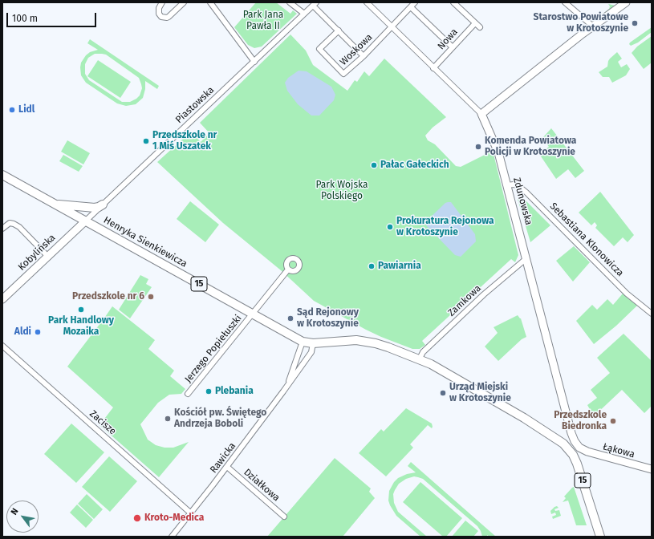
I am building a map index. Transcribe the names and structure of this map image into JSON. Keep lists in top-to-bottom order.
{
  "streets": {
    "main road": ["Henryka Sienkiewicza", "15"],
    "street": [
      "Nowa",
      "Woskowa",
      "Piastowska",
      "Zdunowska",
      "Sebastiana Klonowicza",
      "Kobylińska",
      "Zamkowa",
      "Jerzego Popiełuszki",
      "Zacisze",
      "Łąkowa",
      "Rawicka",
      "Działkowa"
    ]
  },
  "crossings": [
    ["Nowa", "Zdunowska"],
    ["Woskowa", "Zdunowska"],
    ["Piastowska", "Henryka Sienkiewicza"],
    ["Piastowska", "Kobylińska"],
    ["Zdunowska", "Sebastiana Klonowicza"],
    ["Zdunowska", "Zamkowa"],
    ["Zdunowska", "Łąkowa"],
    ["Henryka Sienkiewicza", "Kobylińska"],
    ["Henryka Sienkiewicza", "15"],
    ["Henryka Sienkiewicza", "Jerzego Popiełuszki"],
    ["Henryka Sienkiewicza", "Rawicka"],
    ["15", "Zamkowa"],
    ["15", "Rawicka"],
    ["Zacisze", "Rawicka"],
    ["Rawicka", "Działkowa"]
  ],
  "parks": ["Park Jana Pawła II", "Park Wojska Polskiego"],
  "places": [
    "Starostwo Powiatowe w Krotoszynie",
    "Lidl",
    "Przedszkole nr 1 Miś Uszatek",
    "Komenda Powiatowa Policji w Krotoszynie",
    "Pałac Gałeckich",
    "Prokuratura Rejonowa w Krotoszynie",
    "Pawiarnia",
    "Przedszkole nr 6",
    "Park Handlowy Mozaika",
    "Sąd Rejonowy w Krotoszynie",
    "Aldi",
    "Plebania",
    "Urząd Miejski w Krotoszynie",
    "Kościół pw. Świętego Andrzeja Boboli",
    "Przedszkole Biedronka",
    "Kroto-Medica"
  ],
  "scale_bar": "100 m",
  "north": "top left"
}
